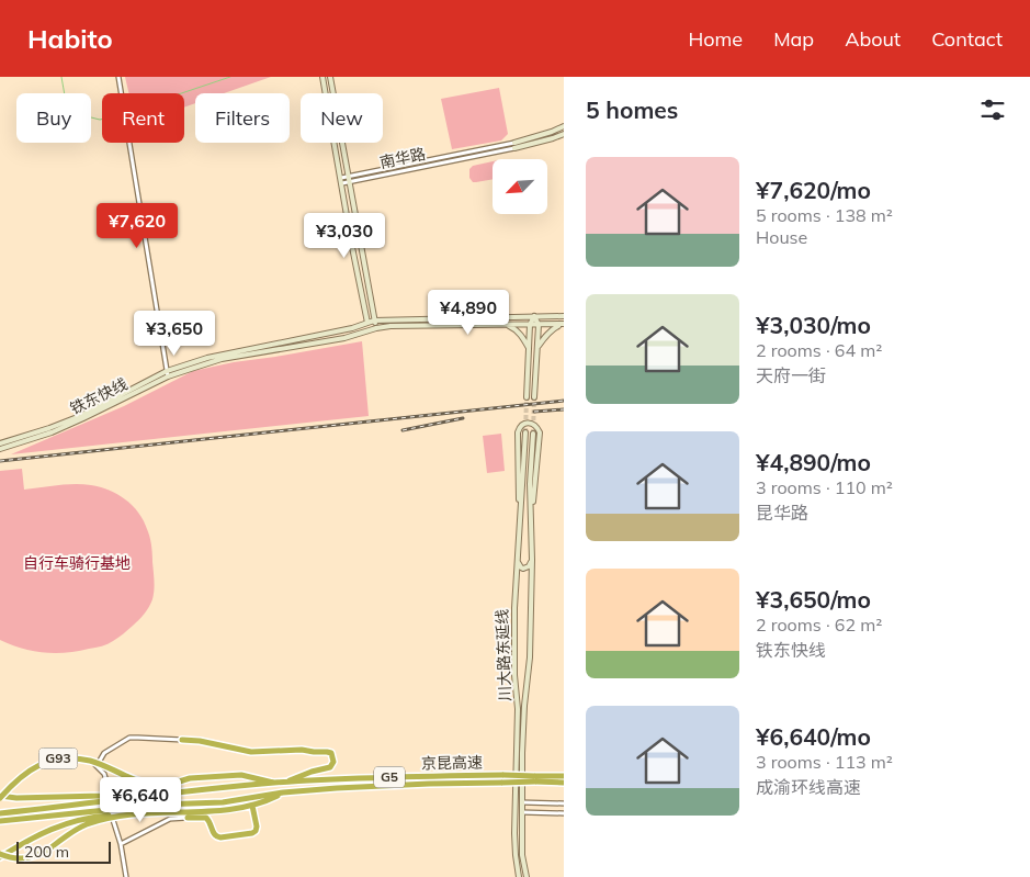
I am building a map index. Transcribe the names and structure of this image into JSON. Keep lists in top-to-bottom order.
{
  "streets": {
    "highway": ["G93", "京昆高速", "G5"],
    "main road": ["南华路", "铁东快线", "川大路东延线"]
  },
  "crossings": [
    ["G93", "G5"],
    ["京昆高速", "G5"]
  ],
  "parks": ["自行车骑行基地"],
  "scale_bar": "200 m",
  "north": "bottom left",
  "page": {
    "header": "Habito",
    "nav": [
      "Home",
      "Map",
      "About",
      "Contact"
    ],
    "heading": "5 homes",
    "chip": [
      "Buy",
      "Rent",
      "Filters",
      "New"
    ],
    "list": [
      {
        "name": "¥7,620/mo",
        "note": "5 rooms · 138 m² · House"
      },
      {
        "name": "¥3,030/mo",
        "note": "2 rooms · 64 m² · 天府一街"
      },
      {
        "name": "¥4,890/mo",
        "note": "3 rooms · 110 m² · 昆华路"
      },
      {
        "name": "¥3,650/mo",
        "note": "2 rooms · 62 m² · 铁东快线"
      },
      {
        "name": "¥6,640/mo",
        "note": "3 rooms · 113 m² · 成渝环线高速"
      }
    ],
    "price": [
      "¥7,620",
      "¥3,030",
      "¥4,890",
      "¥3,650",
      "¥6,640"
    ],
    "scale": "200 m"
  }
}
